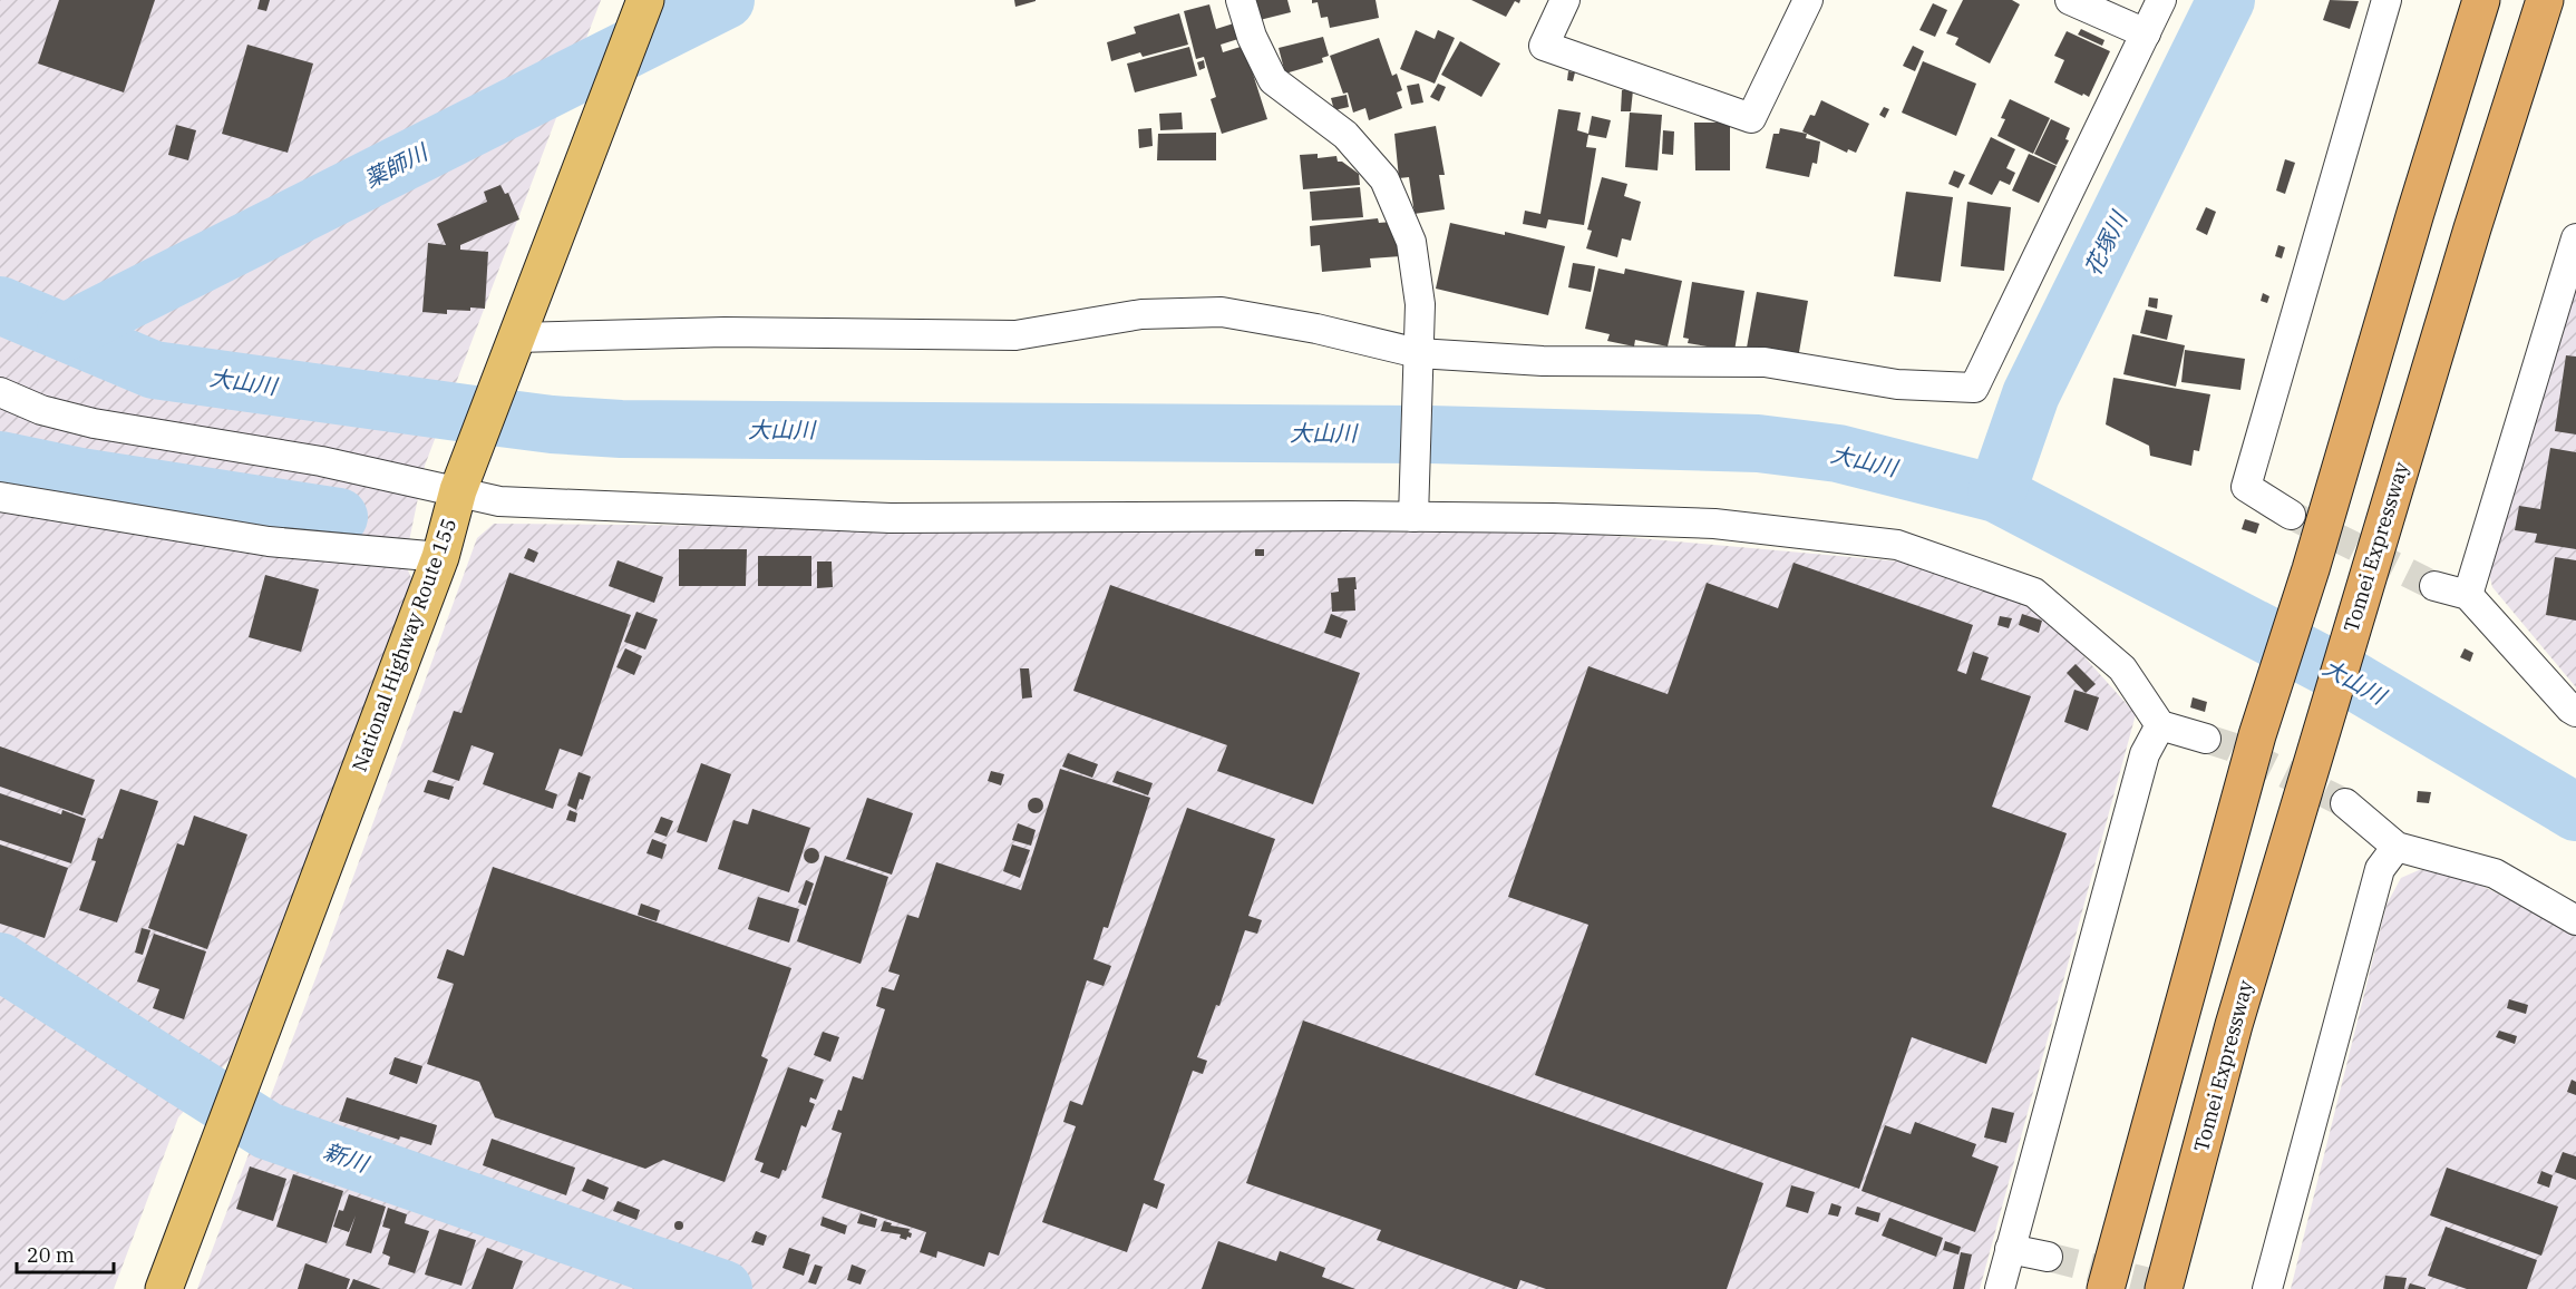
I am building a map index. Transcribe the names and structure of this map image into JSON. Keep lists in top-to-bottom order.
{
  "streets": {
    "highway": ["Tomei Expressway", "National Highway Route 155"]
  },
  "water": [
    "薬師川",
    "花塚川",
    "大山川",
    "新川"
  ],
  "scale_bar": "20 m"
}
